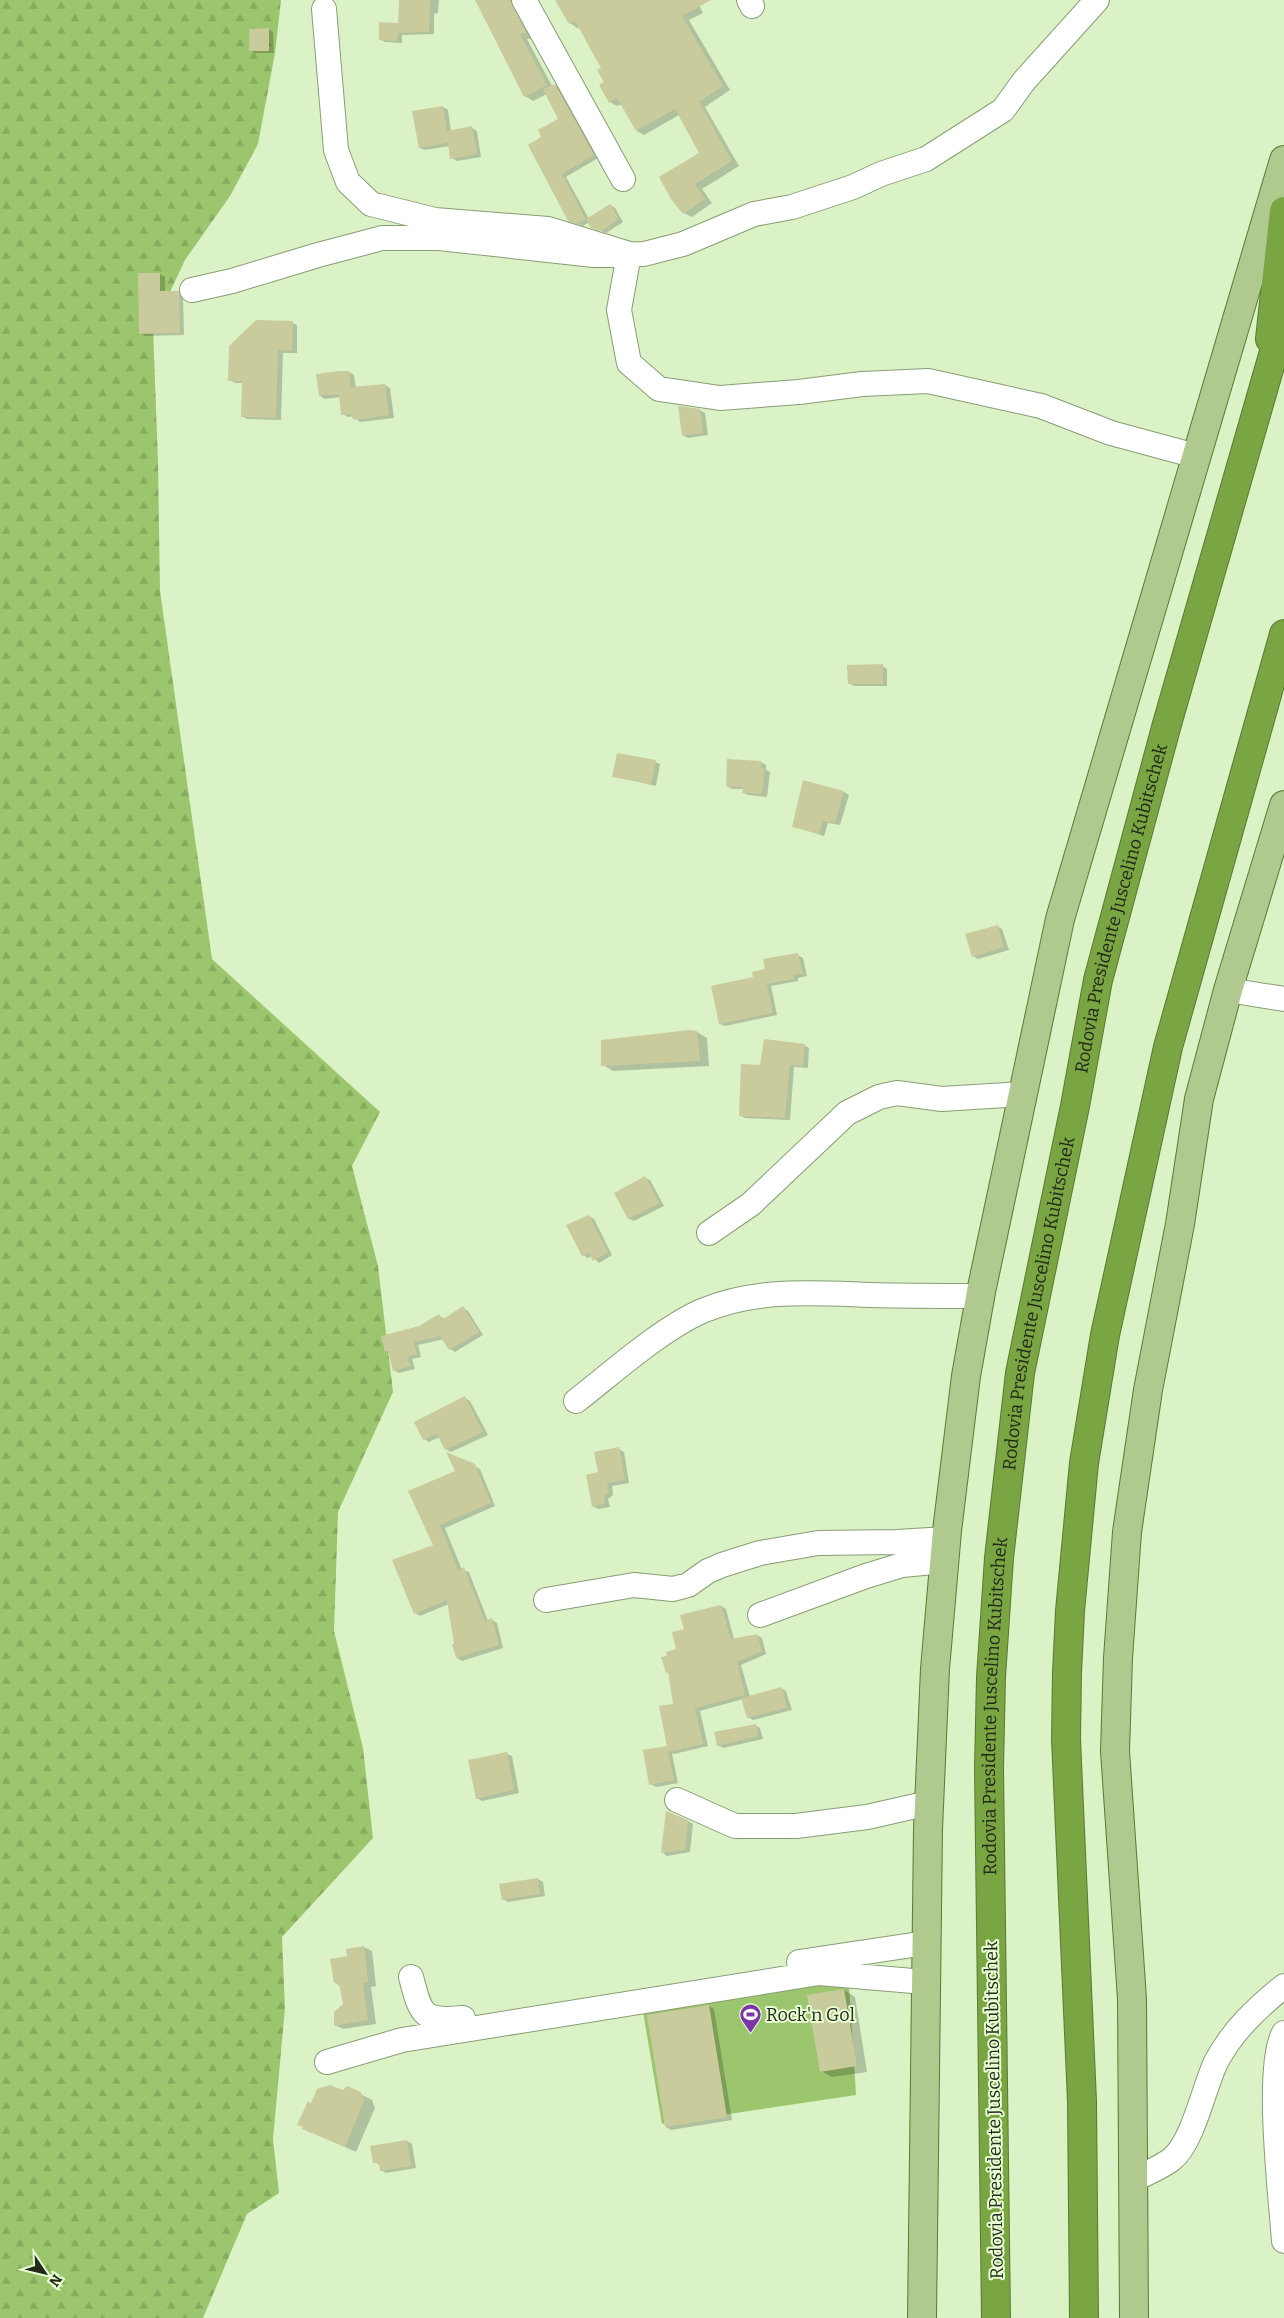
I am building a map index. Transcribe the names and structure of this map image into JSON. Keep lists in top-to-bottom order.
{
  "streets": {
    "highway": ["Rodovia Presidente Juscelino Kubitschek"]
  },
  "places": {
    "sports": ["Rock'n Gol"]
  },
  "north": "bottom right"
}
